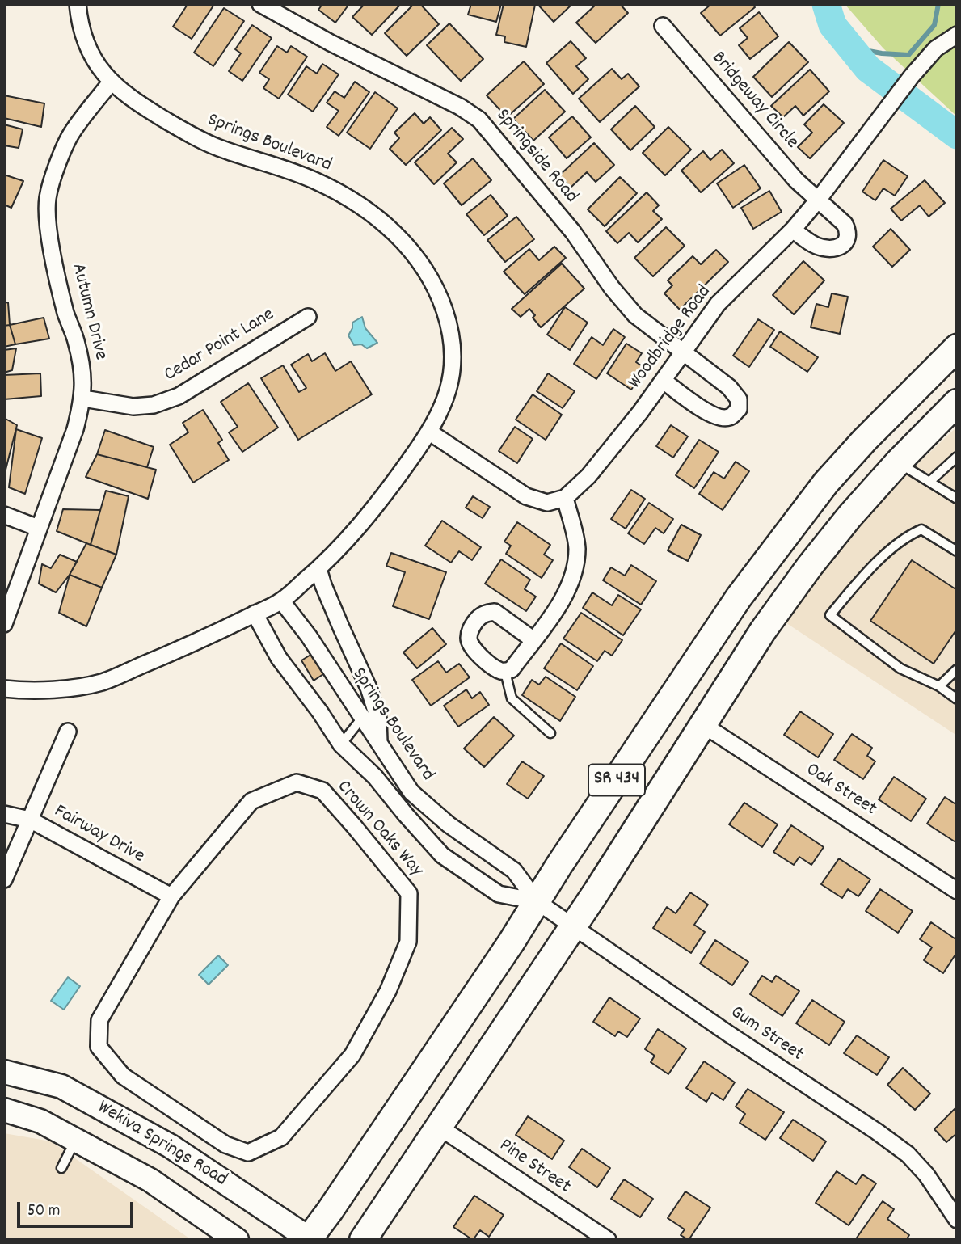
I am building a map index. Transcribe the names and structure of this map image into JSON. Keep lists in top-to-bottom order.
{
  "streets": {
    "main road": ["SR 434", "Wekiva Springs Road"],
    "street": [
      "Bridgeway Circle",
      "Springs Boulevard",
      "Springside Road",
      "Autumn Drive",
      "Woodbridge Road",
      "Cedar Point Lane",
      "Oak Street",
      "Crown Oaks Way",
      "Fairway Drive",
      "Gum Street",
      "Pine Street"
    ]
  },
  "crossings": [
    ["Bridgeway Circle", "Woodbridge Road"],
    ["Springs Boulevard", "Autumn Drive"],
    ["Springs Boulevard", "SR 434"],
    ["Springs Boulevard", "Gum Street"],
    ["Springside Road", "Woodbridge Road"],
    ["Autumn Drive", "Cedar Point Lane"],
    ["SR 434", "Oak Street"],
    ["SR 434", "Gum Street"],
    ["SR 434", "Wekiva Springs Road"],
    ["SR 434", "Pine Street"],
    ["Crown Oaks Way", "Fairway Drive"]
  ],
  "scale_bar": "50 m"
}
